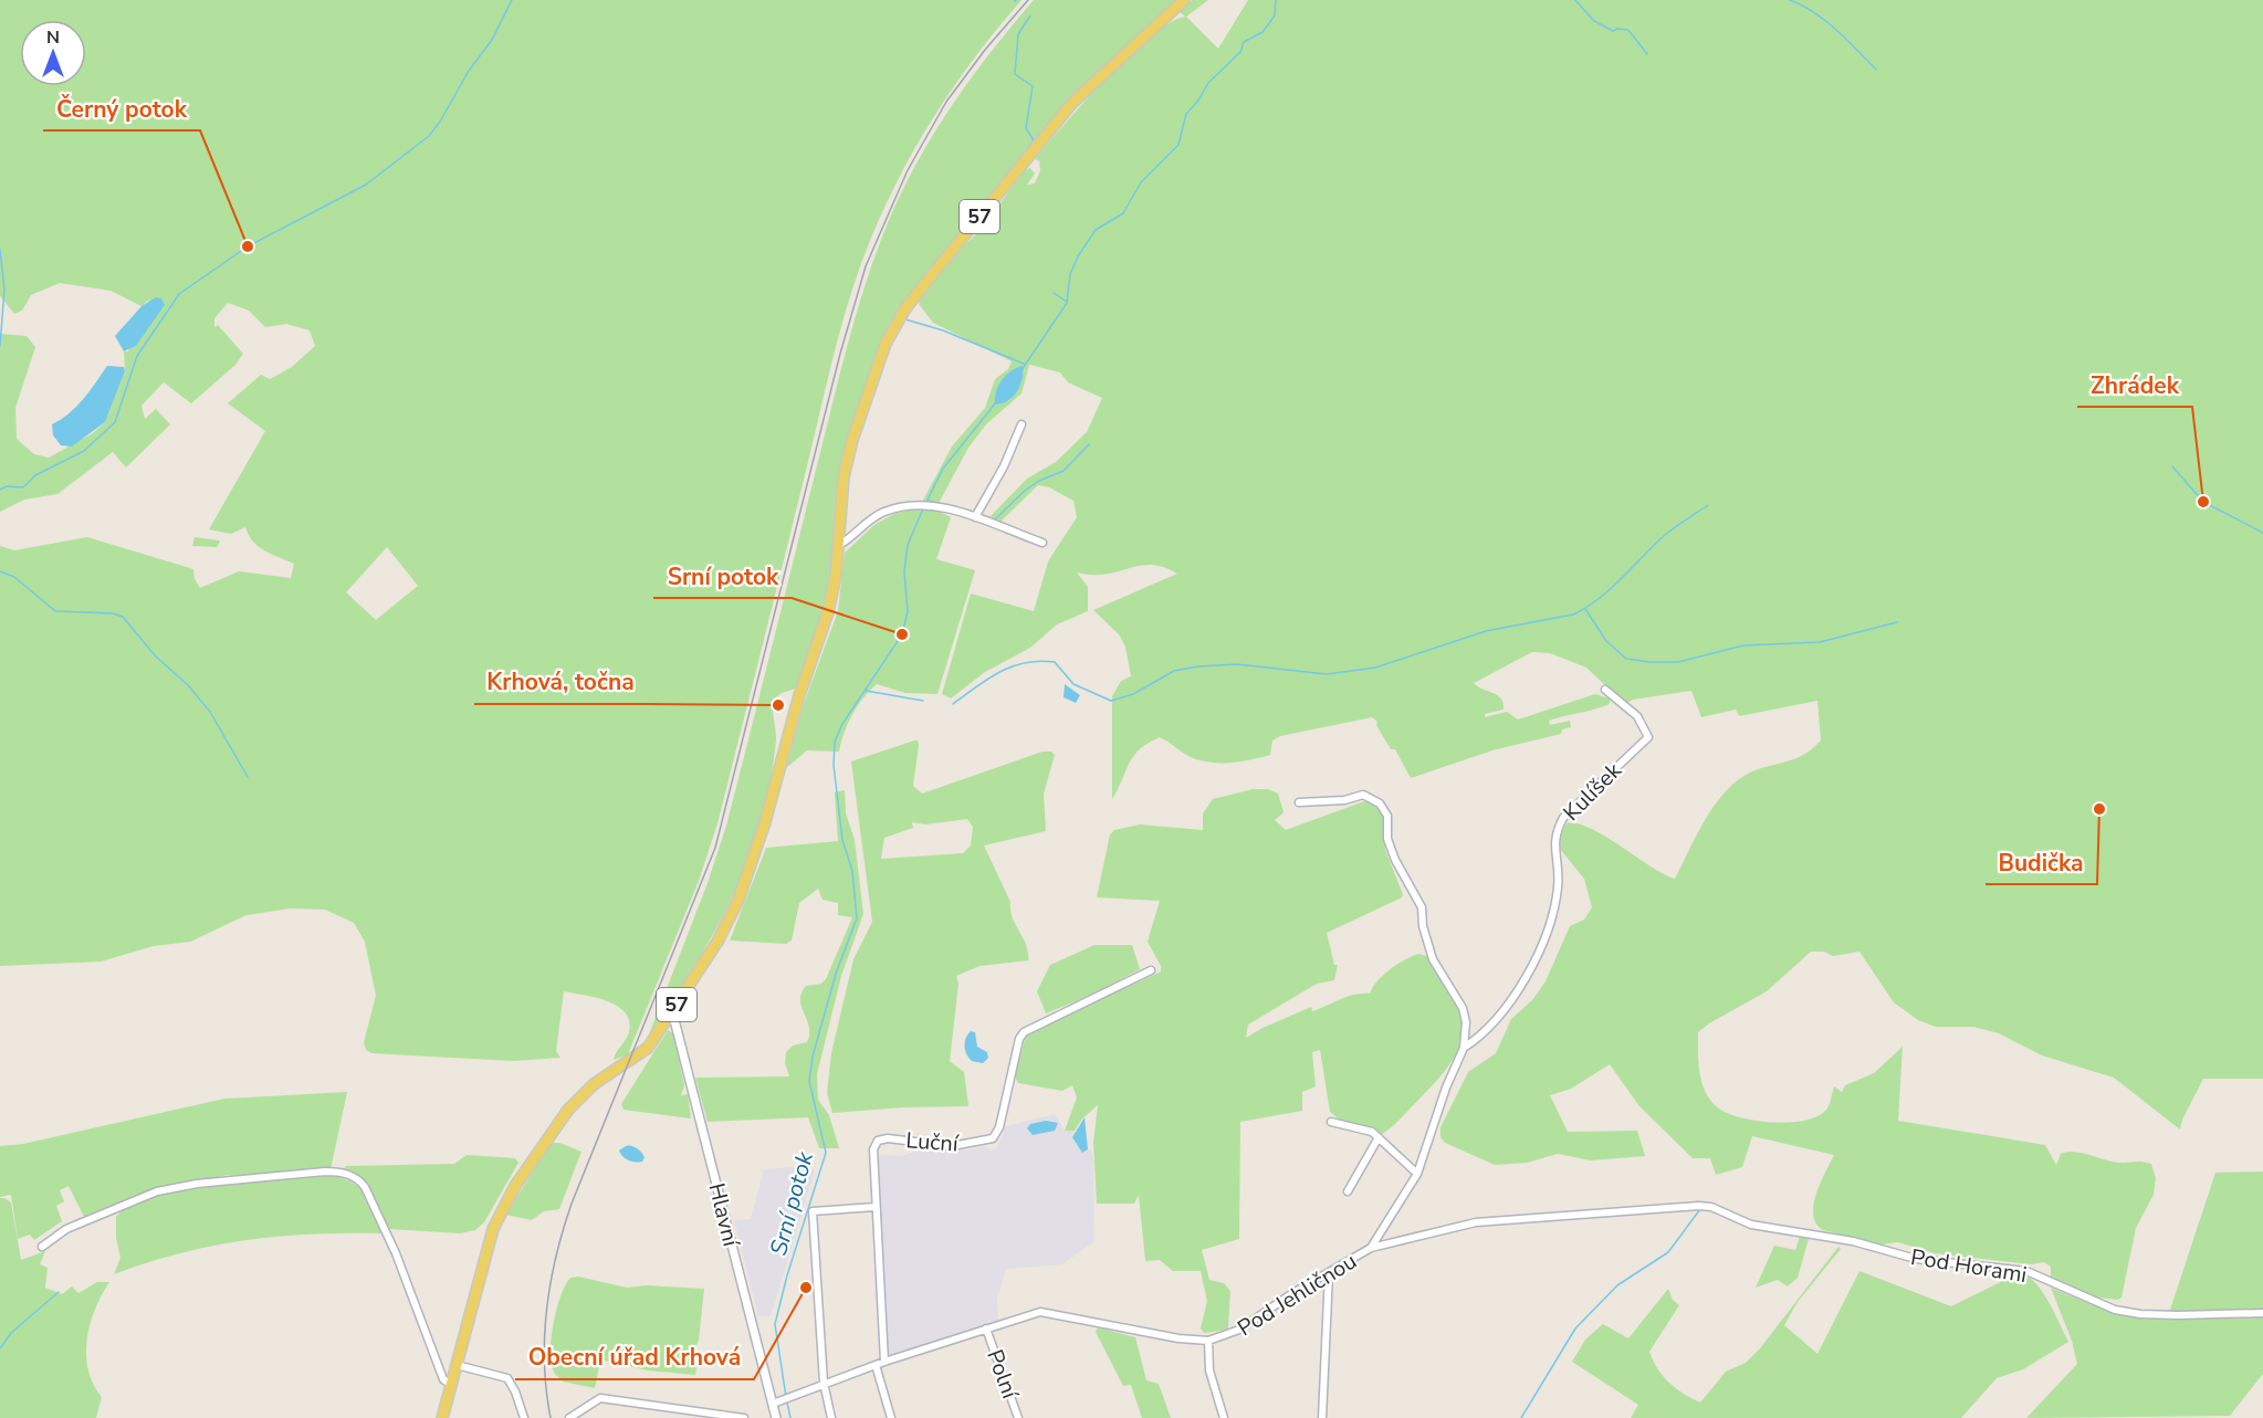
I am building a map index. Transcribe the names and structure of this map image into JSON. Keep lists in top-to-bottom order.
{
  "streets": {
    "main road": ["57"],
    "street": [
      "Kulíšek",
      "Luční",
      "Hlavní",
      "Pod Horami",
      "Pod Jehličnou",
      "Polní"
    ]
  },
  "crossings": [
    ["57", "Hlavní"],
    ["Kulíšek", "Pod Jehličnou"],
    ["Luční", "Pod Jehličnou"],
    ["Hlavní", "Pod Jehličnou"],
    ["Pod Horami", "Pod Jehličnou"],
    ["Pod Jehličnou", "Polní"]
  ],
  "water": ["Srní potok"],
  "places": [
    "Černý potok",
    "Zhrádek",
    "Srní potok",
    "Krhová, točna",
    "Budička",
    "Obecní úřad Krhová"
  ],
  "north": "top"
}
